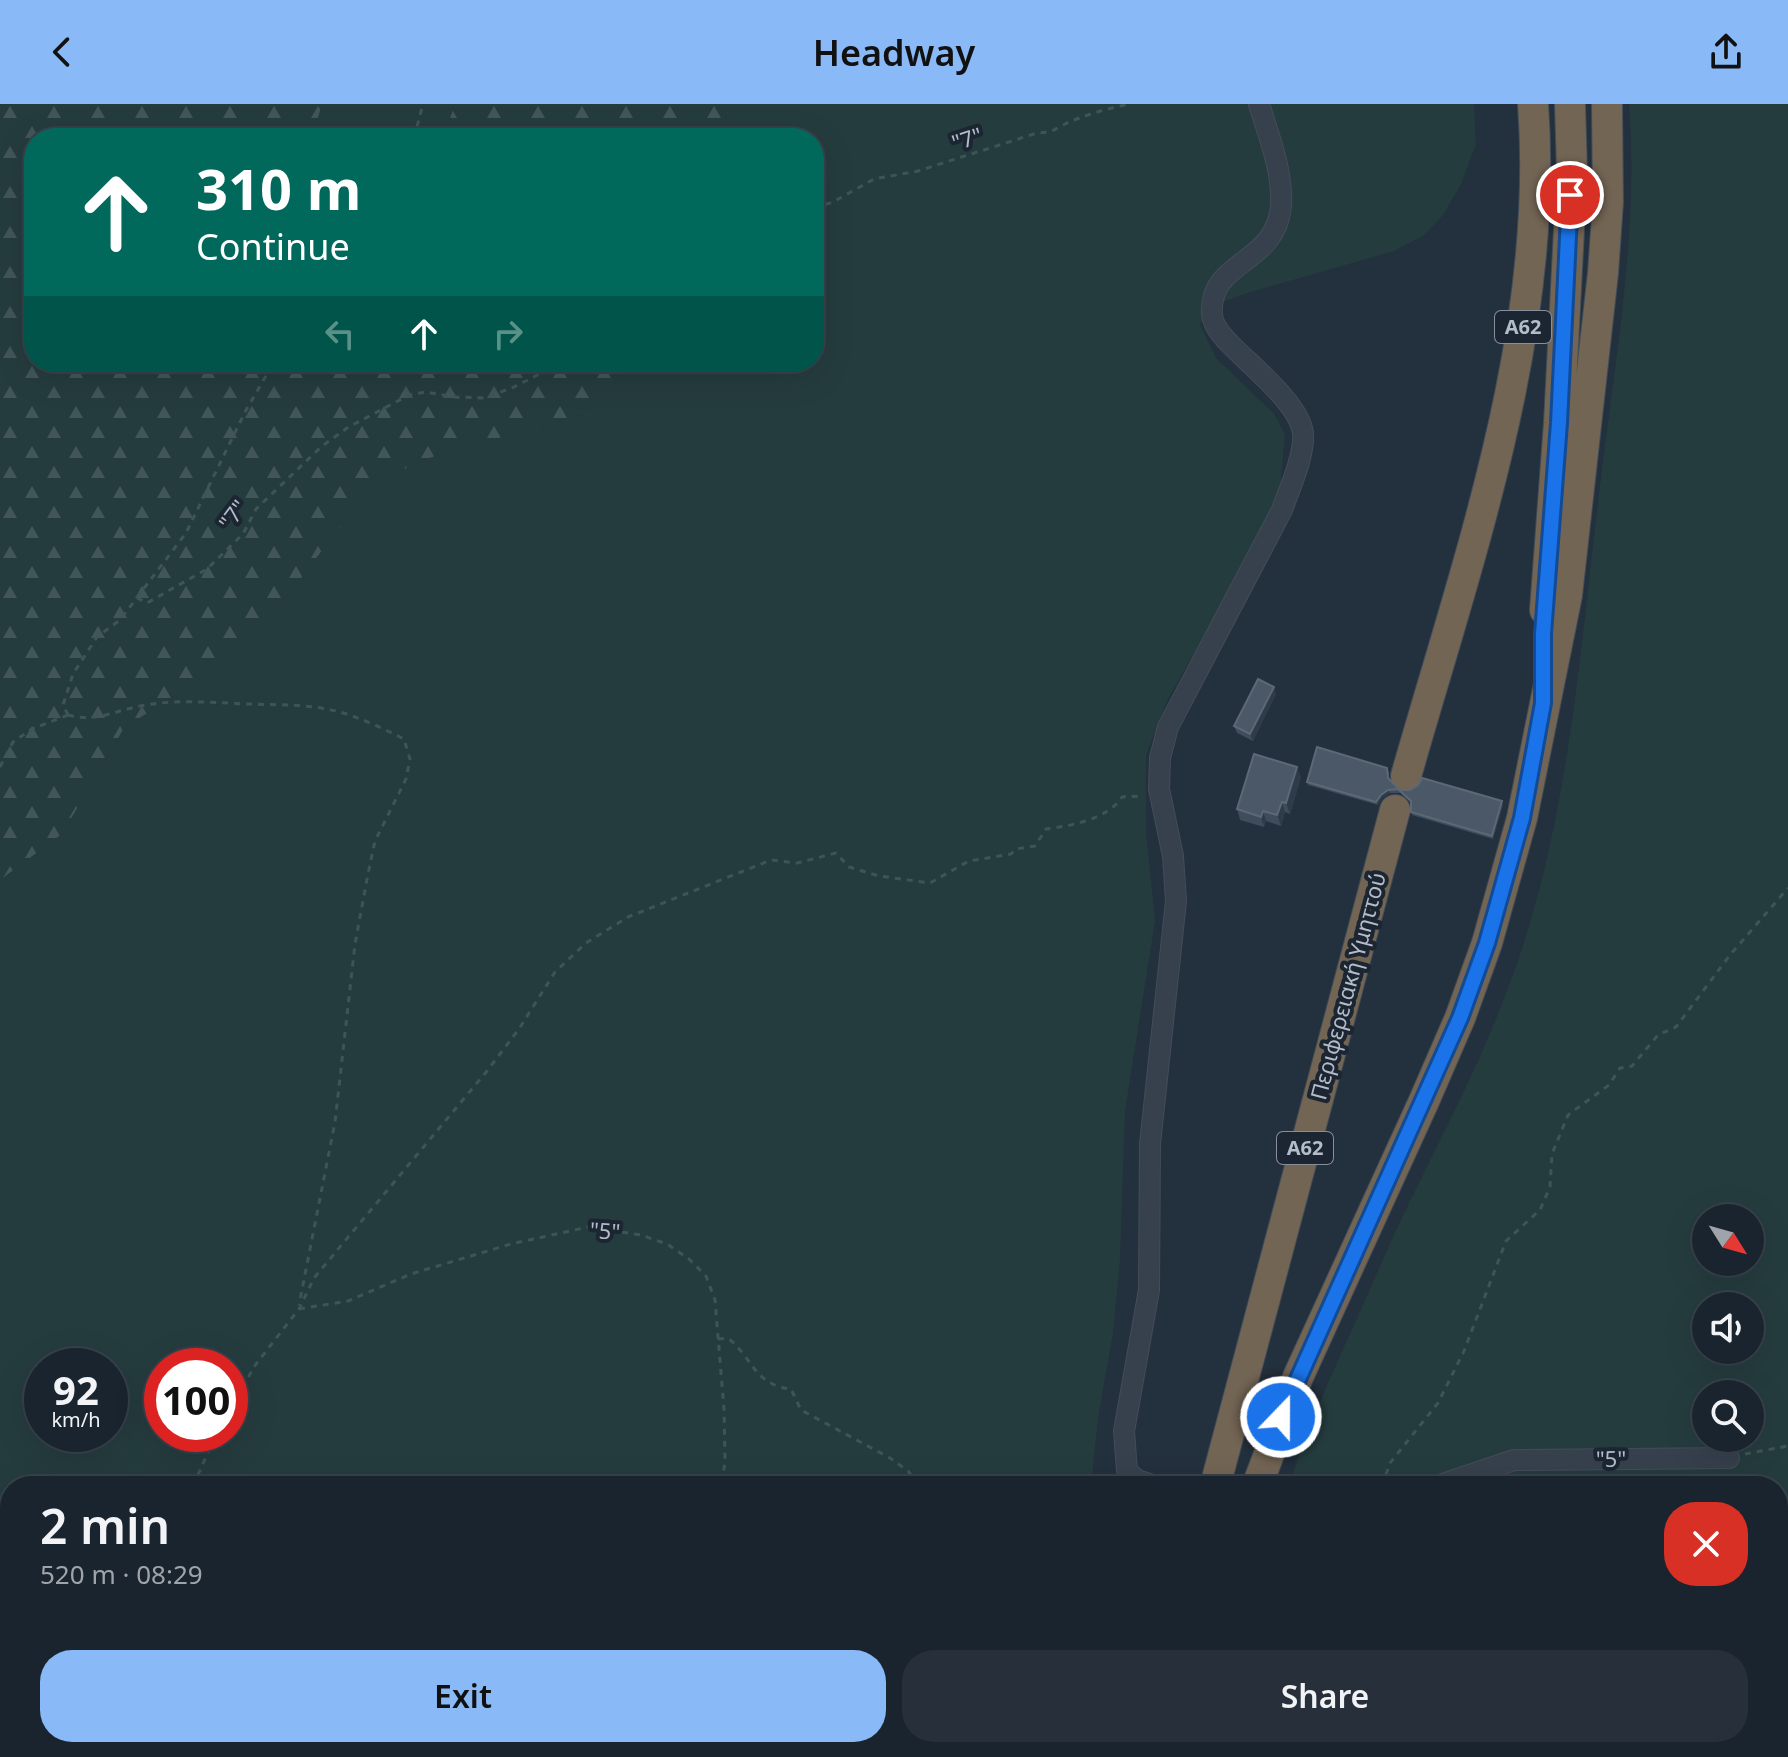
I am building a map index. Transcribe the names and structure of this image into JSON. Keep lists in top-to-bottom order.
{
  "streets": {
    "highway": ["Α62", "Περιφερειακή Υμηττού"],
    "street": ["\"5\""],
    "path": ["\"7\""]
  },
  "north": "bottom right",
  "page": {
    "header": "Headway",
    "turn": ["310 m", "Continue"],
    "speed": "92 km/h",
    "limit": "100",
    "heading": ["2 min", "520 m · 08:29"],
    "buttons": ["Exit", "Share"]
  }
}
